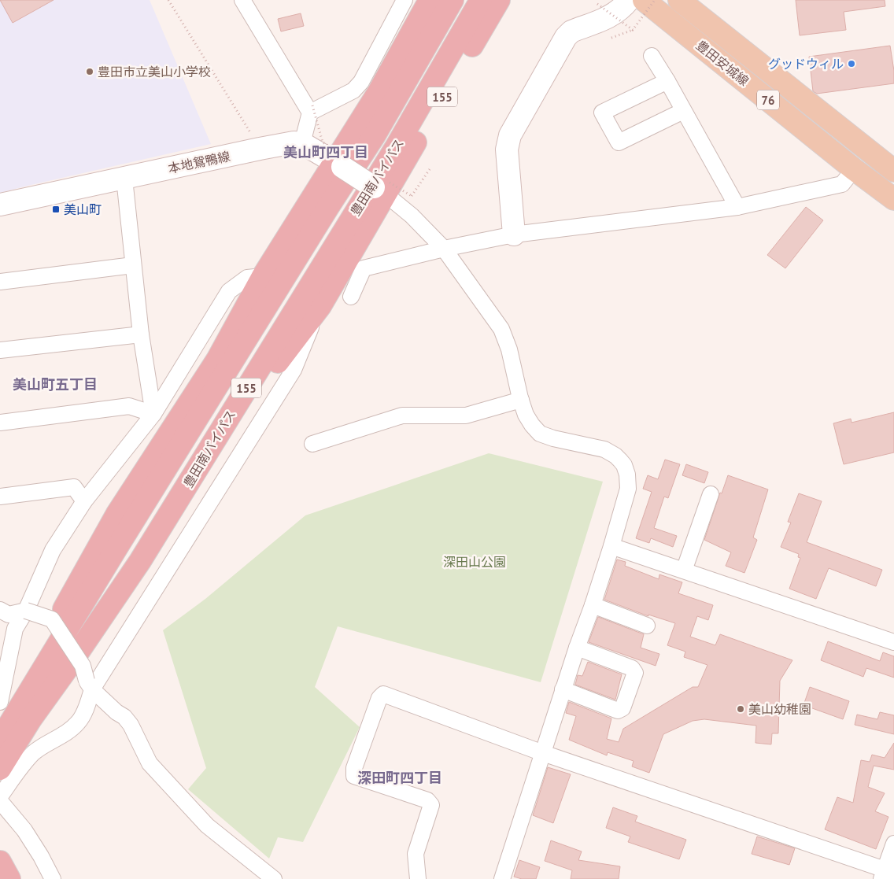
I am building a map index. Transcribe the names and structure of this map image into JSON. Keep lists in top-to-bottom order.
{
  "streets": {
    "highway": ["155", "豊田南バイパス"],
    "main road": ["豊田安城線", "76", "本地鴛鴨線"]
  },
  "crossings": [
    ["155", "豊田南バイパス"]
  ],
  "districts": ["美山町四丁目", "美山町五丁目", "深田町四丁目"],
  "parks": ["深田山公園"],
  "places": {
    "other": ["グッドウィル", "豊田市立美山小学校", "美山幼稚園"],
    "transit": ["美山町"]
  }
}
